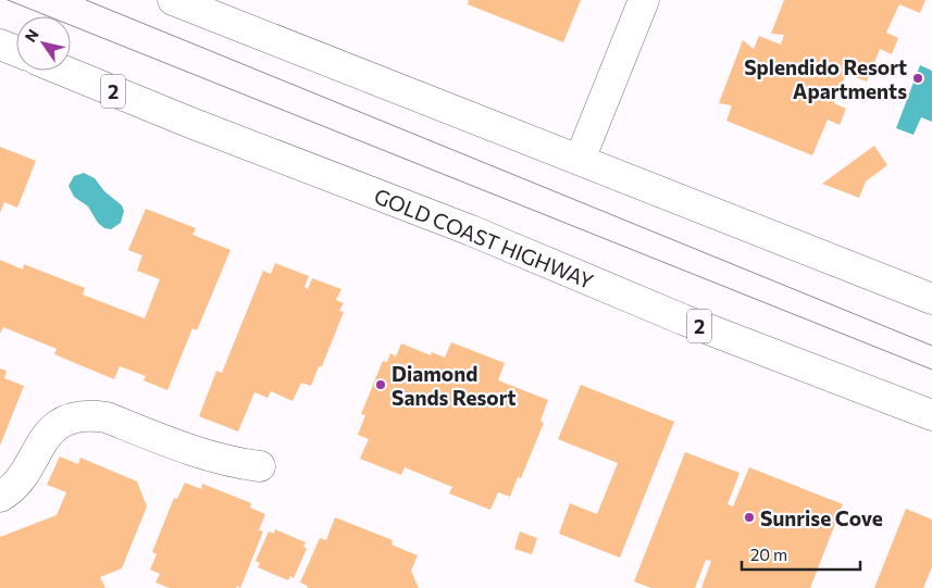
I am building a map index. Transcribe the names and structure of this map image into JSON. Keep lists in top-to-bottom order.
{
  "streets": {
    "main road": ["2", "GOLD COAST HIGHWAY"]
  },
  "places": ["Splendido Resort Apartments", "Diamond Sands Resort", "Sunrise Cove"],
  "scale_bar": "20 m",
  "north": "top left"
}
